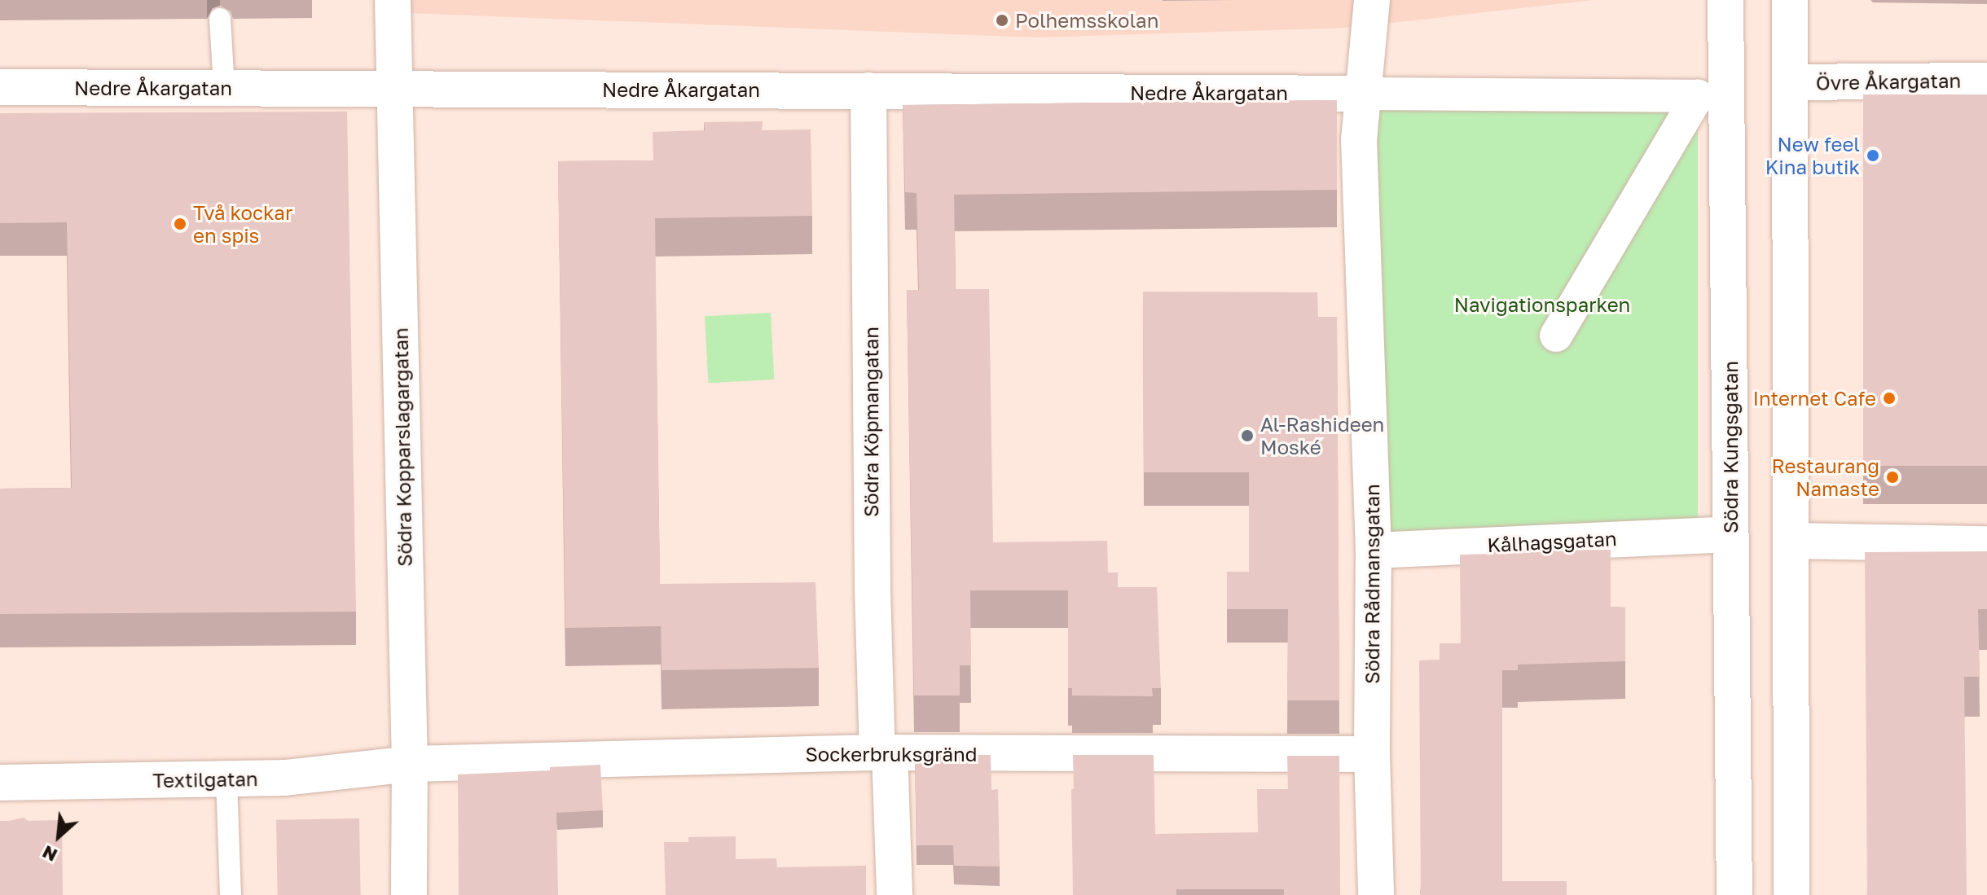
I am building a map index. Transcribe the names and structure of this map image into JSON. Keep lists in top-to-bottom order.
{
  "streets": {
    "street": [
      "Övre Åkargatan",
      "Nedre Åkargatan",
      "Södra Köpmangatan",
      "Södra Kopparslagargatan",
      "Södra Kungsgatan",
      "Kålhagsgatan",
      "Södra Rådmansgatan",
      "Sockerbruksgränd",
      "Textilgatan"
    ]
  },
  "crossings": [
    ["Nedre Åkargatan", "Södra Köpmangatan"],
    ["Nedre Åkargatan", "Södra Kopparslagargatan"],
    ["Nedre Åkargatan", "Södra Rådmansgatan"],
    ["Södra Köpmangatan", "Sockerbruksgränd"],
    ["Södra Kopparslagargatan", "Sockerbruksgränd"],
    ["Södra Kopparslagargatan", "Textilgatan"],
    ["Södra Kungsgatan", "Kålhagsgatan"],
    ["Kålhagsgatan", "Södra Rådmansgatan"],
    ["Södra Rådmansgatan", "Sockerbruksgränd"],
    ["Sockerbruksgränd", "Textilgatan"]
  ],
  "parks": ["Navigationsparken"],
  "places": [
    "Polhemsskolan",
    "New feel Kina butik",
    "Två kockar en spis",
    "Internet Cafe",
    "Al-Rashideen Moské",
    "Restaurang Namaste"
  ],
  "north": "bottom left"
}
